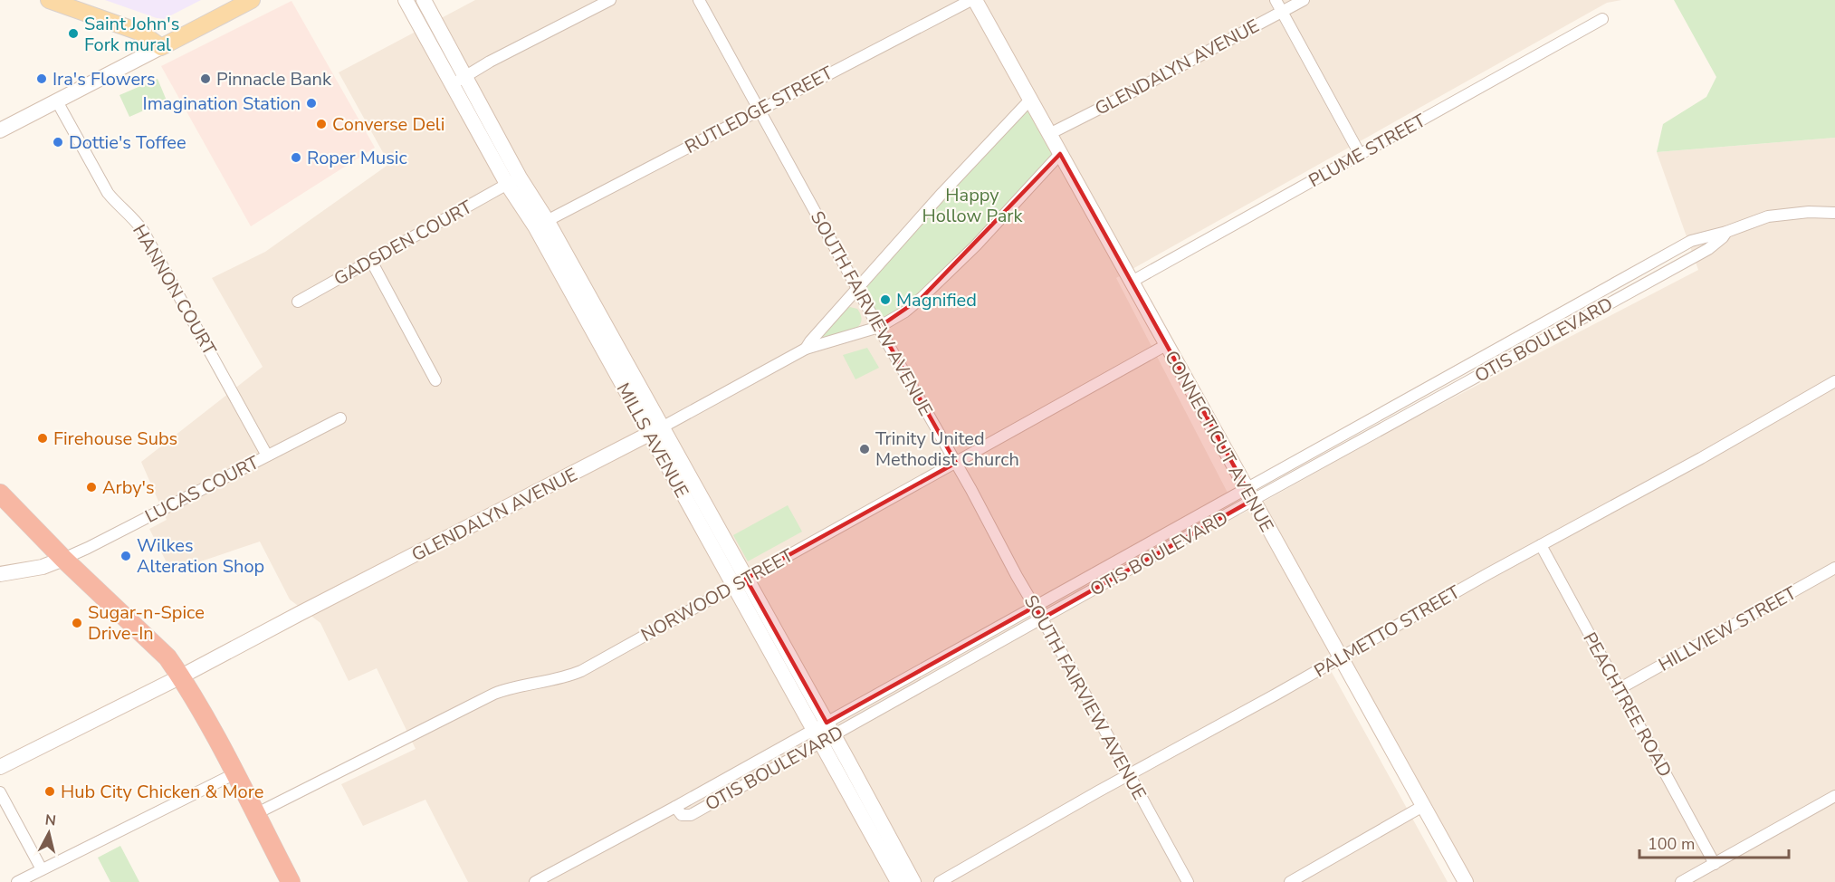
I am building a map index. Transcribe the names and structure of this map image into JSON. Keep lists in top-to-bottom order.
{
  "streets": {
    "street": [
      "GLENDALYN AVENUE",
      "RUTLEDGE STREET",
      "PLUME STREET",
      "GADSDEN COURT",
      "HANNON COURT",
      "SOUTH FAIRVIEW AVENUE",
      "OTIS BOULEVARD",
      "MILLS AVENUE",
      "CONNECTICUT AVENUE",
      "LUCAS COURT",
      "NORWOOD STREET",
      "HILLVIEW STREET",
      "PALMETTO STREET",
      "PEACHTREE ROAD"
    ]
  },
  "crossings": [
    ["GLENDALYN AVENUE", "SOUTH FAIRVIEW AVENUE"],
    ["GLENDALYN AVENUE", "MILLS AVENUE"],
    ["GLENDALYN AVENUE", "CONNECTICUT AVENUE"],
    ["RUTLEDGE STREET", "SOUTH FAIRVIEW AVENUE"],
    ["RUTLEDGE STREET", "MILLS AVENUE"],
    ["RUTLEDGE STREET", "CONNECTICUT AVENUE"],
    ["PLUME STREET", "CONNECTICUT AVENUE"],
    ["GADSDEN COURT", "MILLS AVENUE"],
    ["HANNON COURT", "LUCAS COURT"],
    ["SOUTH FAIRVIEW AVENUE", "OTIS BOULEVARD"],
    ["SOUTH FAIRVIEW AVENUE", "NORWOOD STREET"],
    ["SOUTH FAIRVIEW AVENUE", "PALMETTO STREET"],
    ["OTIS BOULEVARD", "MILLS AVENUE"],
    ["OTIS BOULEVARD", "CONNECTICUT AVENUE"],
    ["MILLS AVENUE", "NORWOOD STREET"],
    ["CONNECTICUT AVENUE", "NORWOOD STREET"],
    ["CONNECTICUT AVENUE", "PALMETTO STREET"],
    ["HILLVIEW STREET", "PEACHTREE ROAD"],
    ["PALMETTO STREET", "PEACHTREE ROAD"]
  ],
  "parks": ["Happy Hollow Park"],
  "places": [
    "Saint John's Fork mural",
    "Ira's Flowers",
    "Pinnacle Bank",
    "Imagination Station",
    "Converse Deli",
    "Dottie's Toffee",
    "Roper Music",
    "Magnified",
    "Firehouse Subs",
    "Trinity United Methodist Church",
    "Arby's",
    "Wilkes Alteration Shop",
    "Sugar-n-Spice Drive-In",
    "Hub City Chicken & More"
  ],
  "scale_bar": "100 m",
  "north": "top"
}
